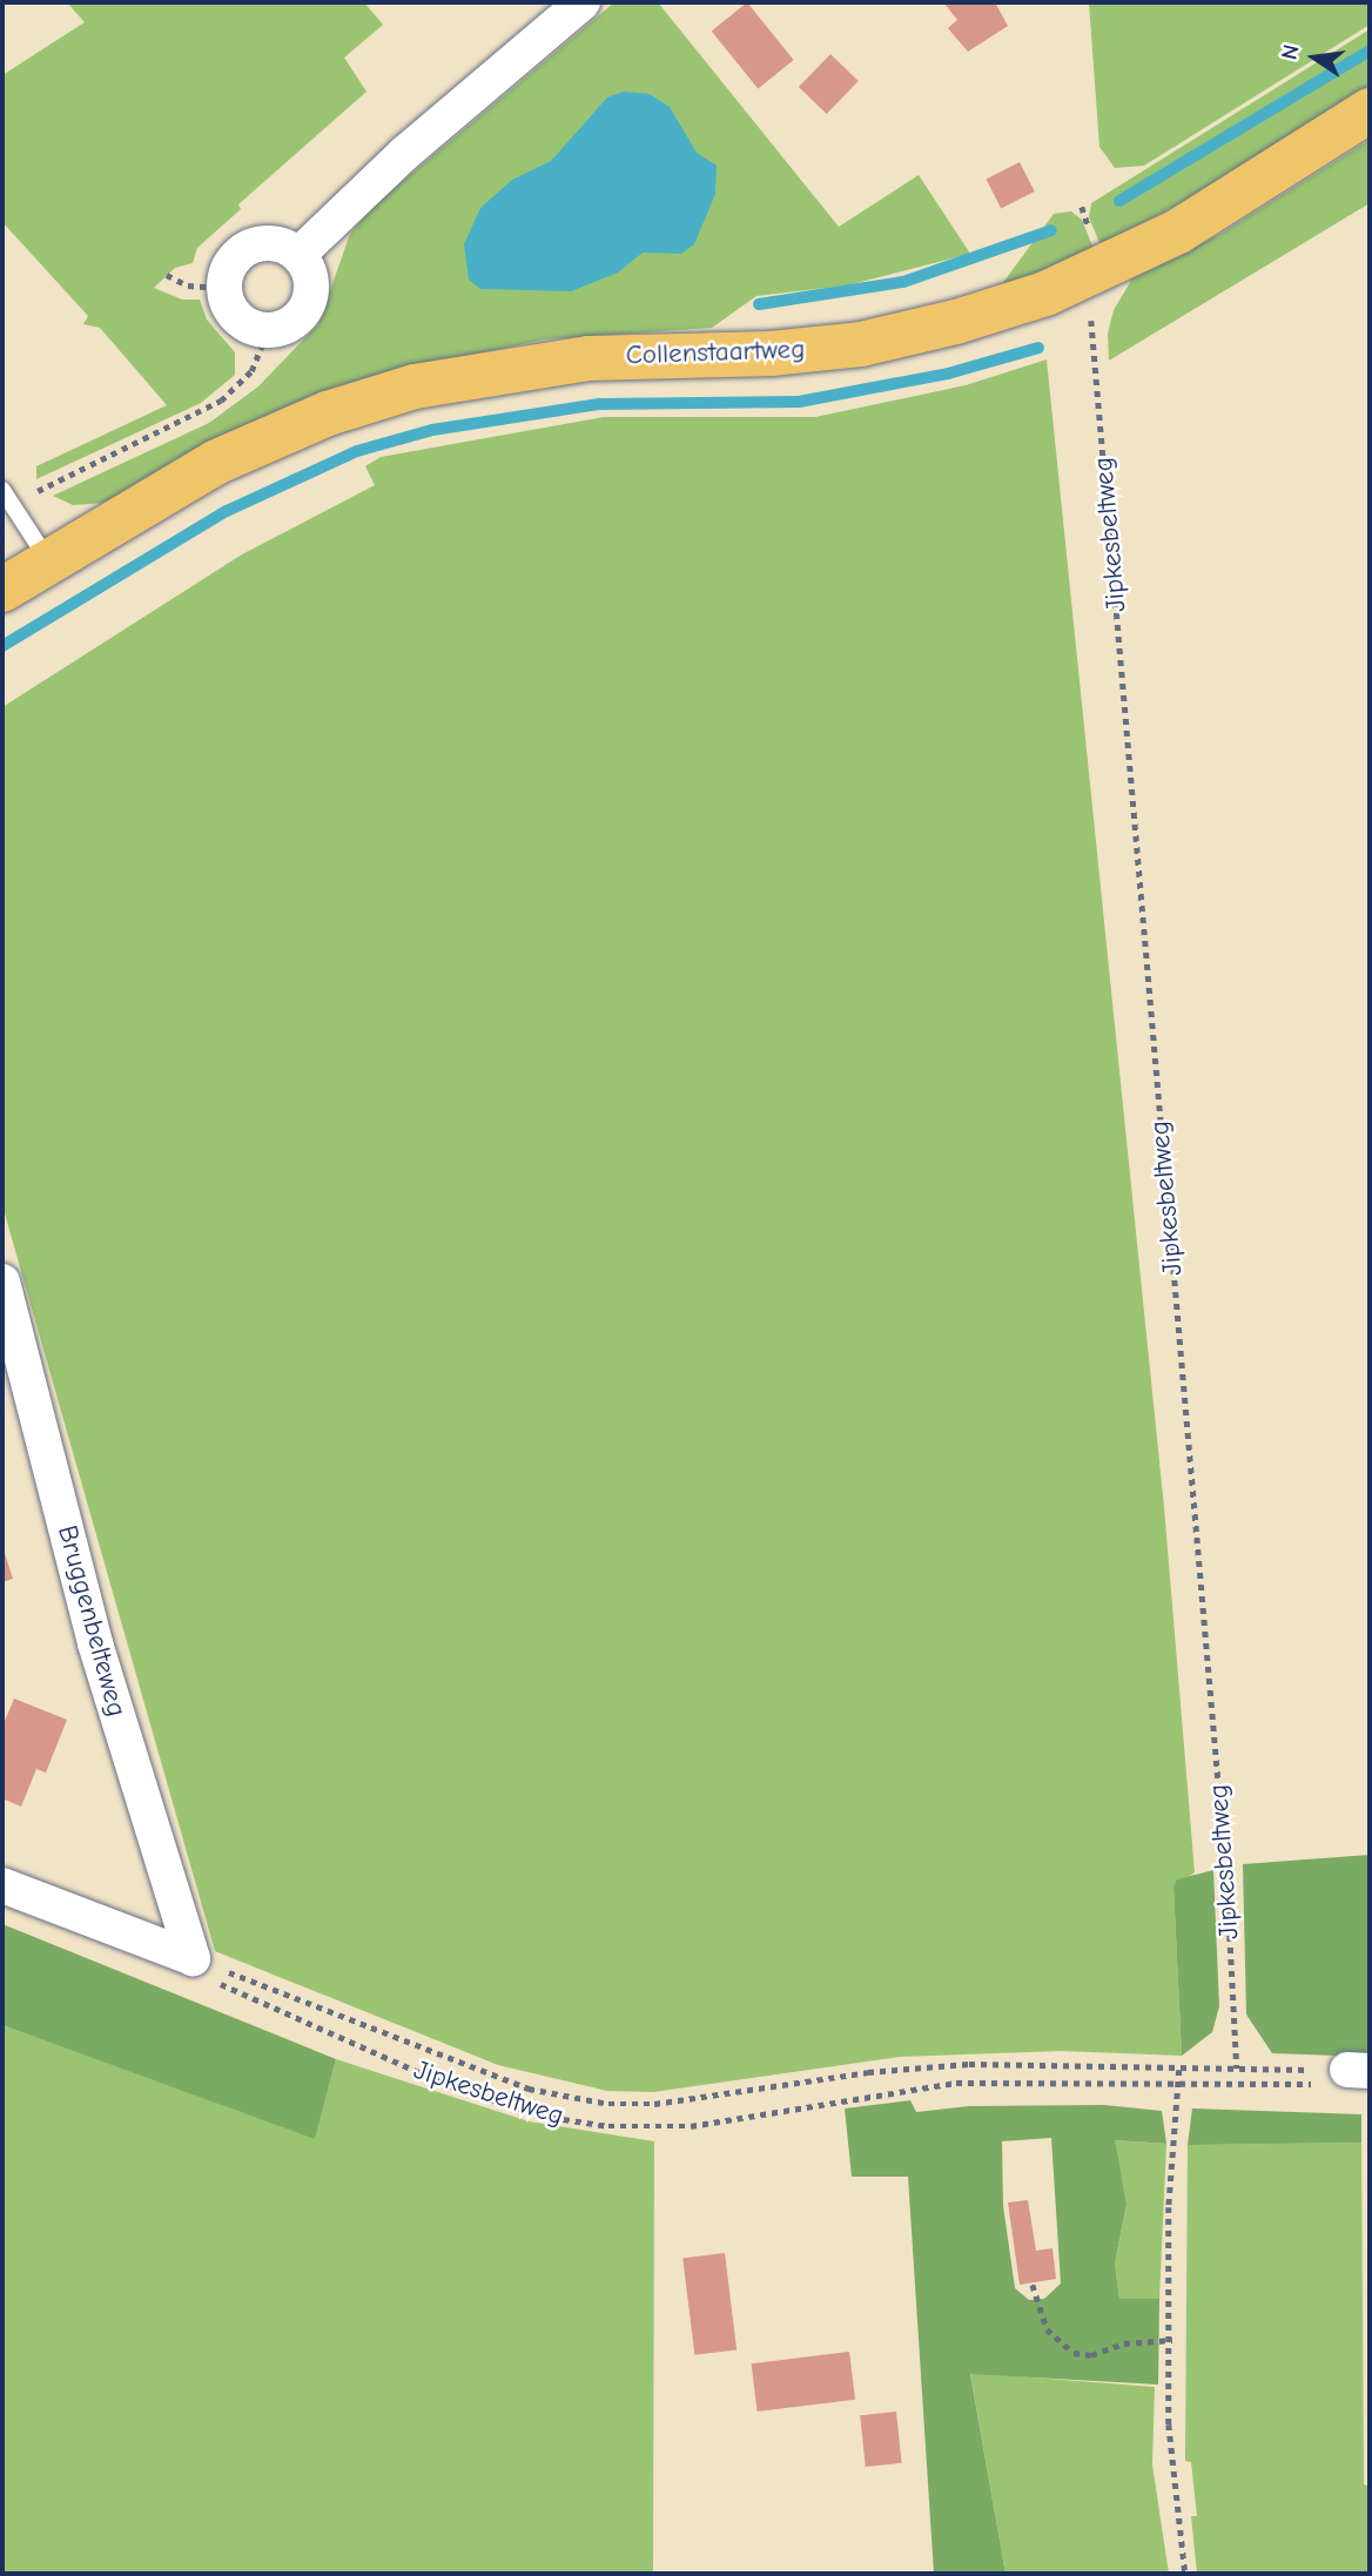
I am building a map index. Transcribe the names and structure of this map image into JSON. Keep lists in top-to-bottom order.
{
  "streets": {
    "main road": ["Collenstaartweg"],
    "street": ["Bruggenbelteweg"],
    "path": ["Jipkesbeltweg"]
  },
  "crossings": [
    ["Jipkesbeltweg", "Bruggenbelteweg"]
  ],
  "north": "left"
}
